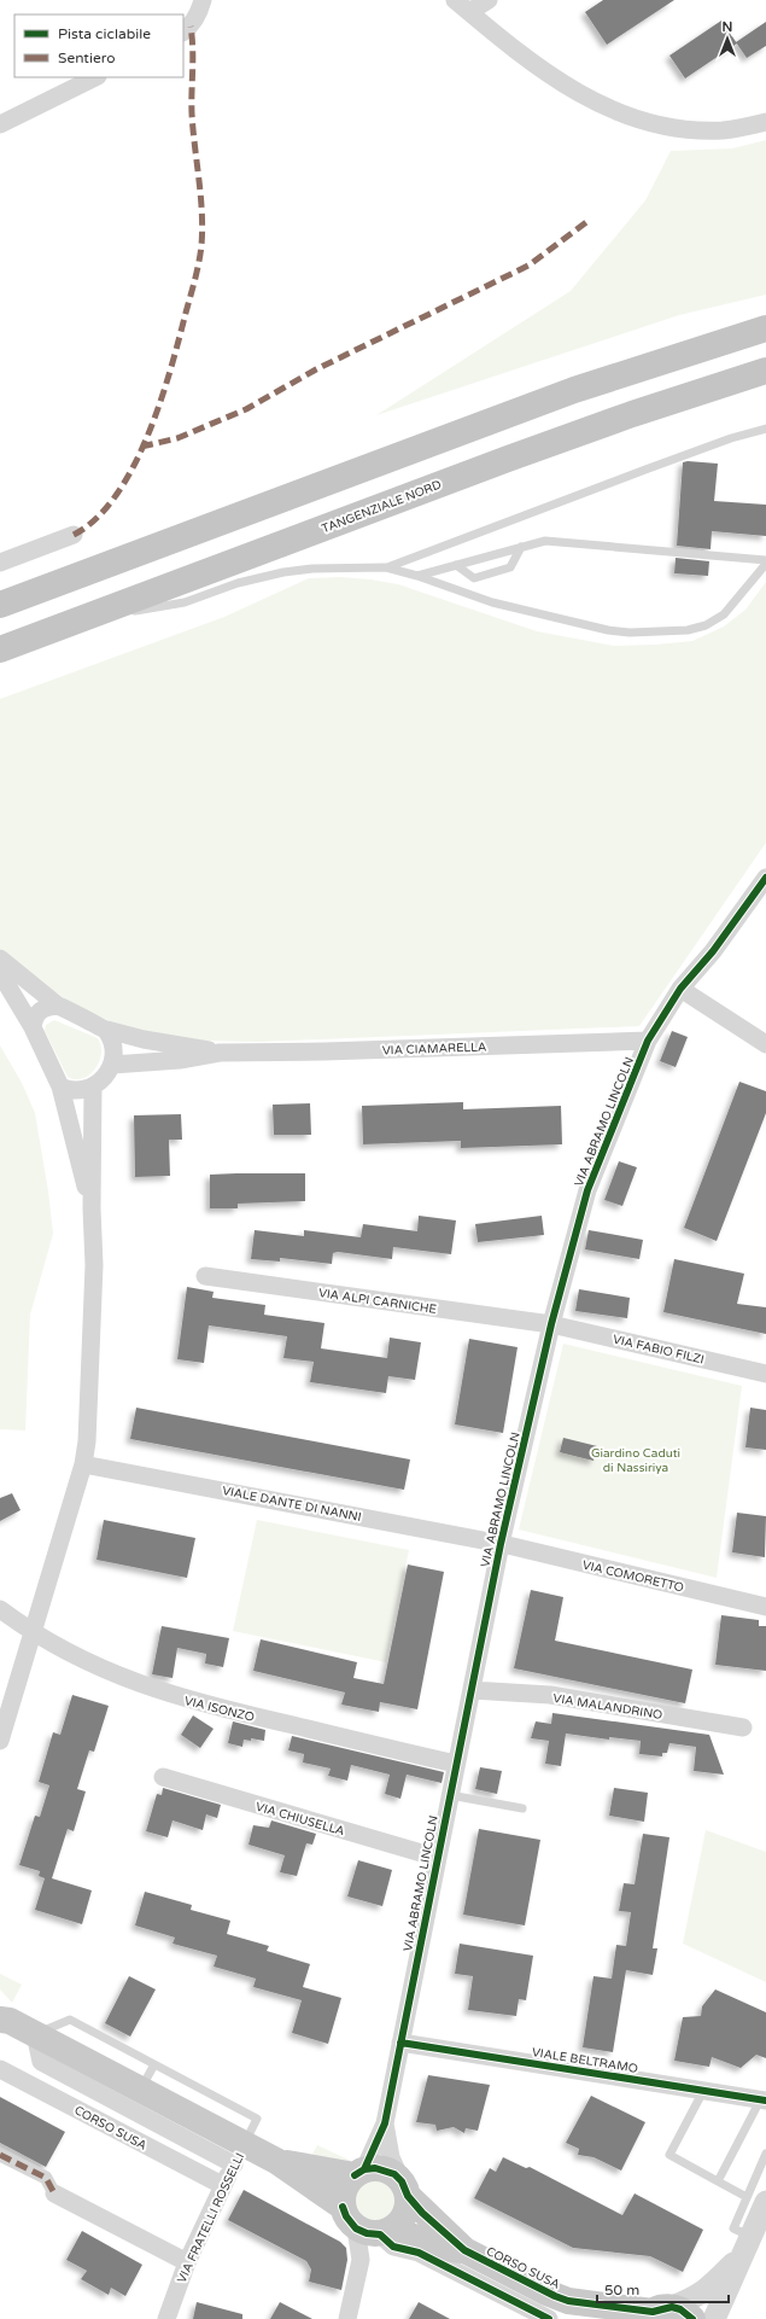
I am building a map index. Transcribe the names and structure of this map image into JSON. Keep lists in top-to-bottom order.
{
  "streets": {
    "highway": ["TANGENZIALE NORD"],
    "main road": ["CORSO SUSA"],
    "street": [
      "VIA CIAMARELLA",
      "VIA ABRAMO LINCOLN",
      "VIA ALPI CARNICHE",
      "VIA FABIO FILZI",
      "VIALE DANTE DI NANNI",
      "VIA COMORETTO",
      "VIA MALANDRINO",
      "VIA ISONZO",
      "VIA CHIUSELLA",
      "VIALE BELTRAMO",
      "VIA FRATELLI ROSSELLI"
    ]
  },
  "crossings": [
    ["VIA CIAMARELLA", "VIA ABRAMO LINCOLN"],
    ["VIA ABRAMO LINCOLN", "VIA ALPI CARNICHE"],
    ["VIA ABRAMO LINCOLN", "VIA FABIO FILZI"],
    ["VIA ABRAMO LINCOLN", "VIALE DANTE DI NANNI"],
    ["VIA ABRAMO LINCOLN", "VIA COMORETTO"],
    ["VIA ABRAMO LINCOLN", "VIA MALANDRINO"],
    ["VIA ABRAMO LINCOLN", "VIA ISONZO"],
    ["VIA ABRAMO LINCOLN", "VIA CHIUSELLA"],
    ["VIA ABRAMO LINCOLN", "VIALE BELTRAMO"],
    ["VIA ABRAMO LINCOLN", "CORSO SUSA"],
    ["VIA ALPI CARNICHE", "VIA FABIO FILZI"],
    ["VIALE DANTE DI NANNI", "VIA COMORETTO"],
    ["CORSO SUSA", "VIA FRATELLI ROSSELLI"]
  ],
  "parks": ["Giardino Caduti di Nassiriya"],
  "legend": ["Pista ciclabile", "Sentiero"],
  "scale_bar": "50 m",
  "north": "top"
}
